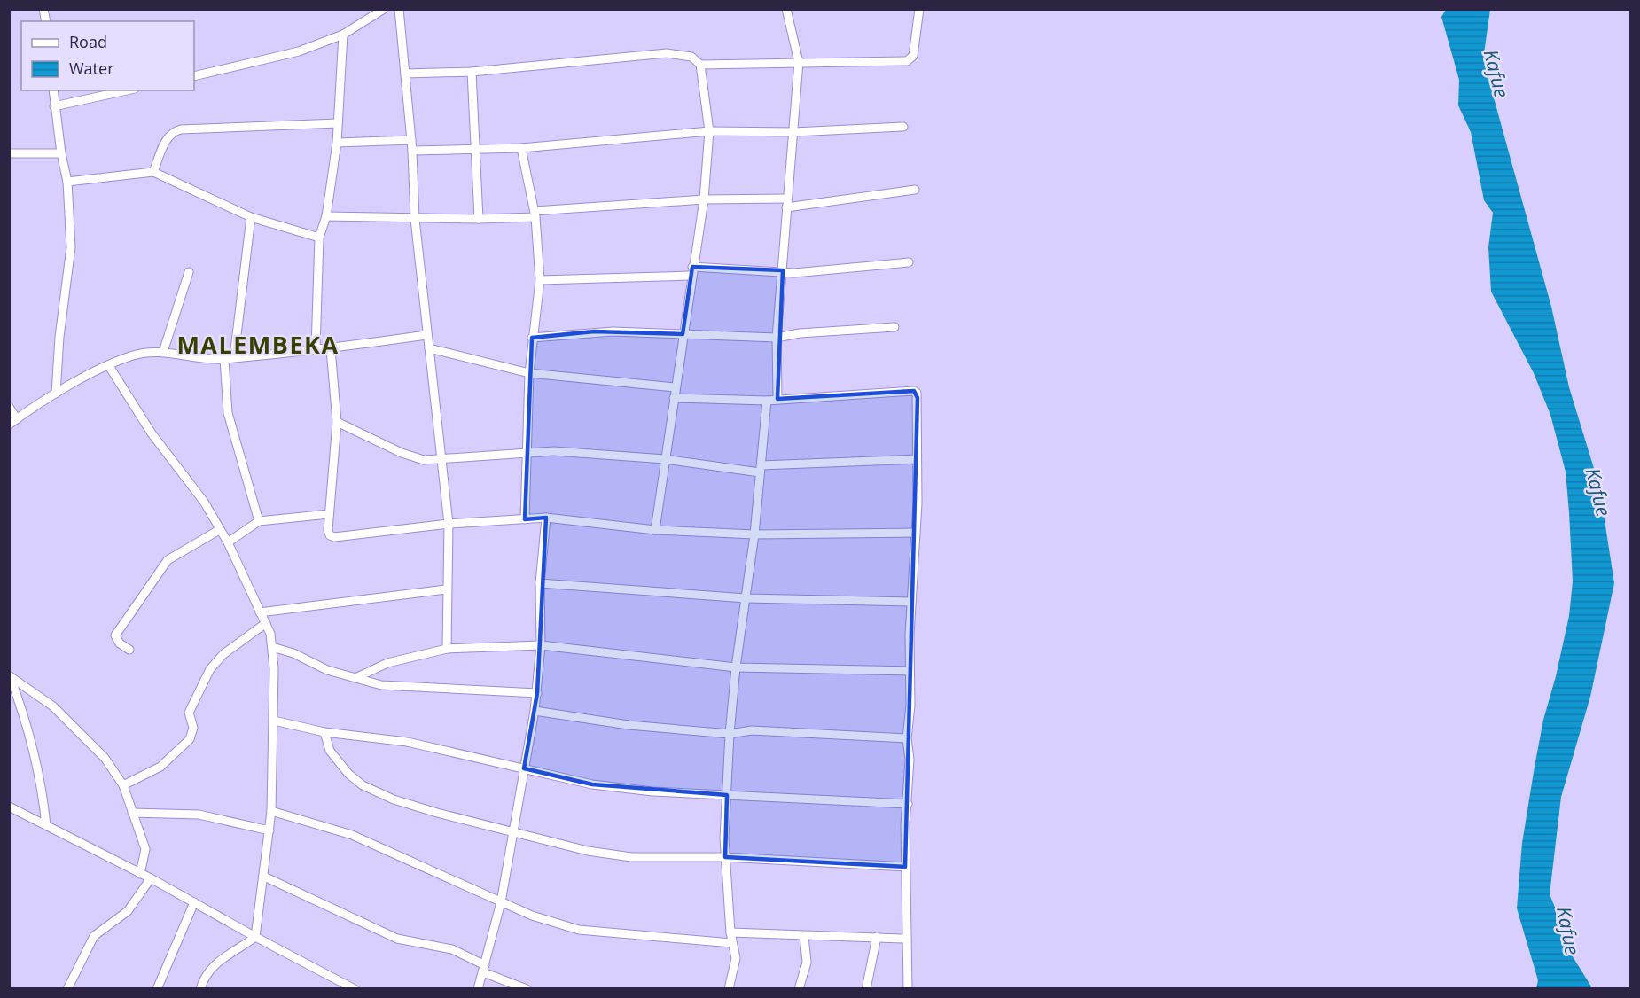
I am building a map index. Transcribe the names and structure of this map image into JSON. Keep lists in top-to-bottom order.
{
  "districts": ["MALEMBEKA"],
  "water": ["Kafue"],
  "legend": ["Road", "Water"]
}
